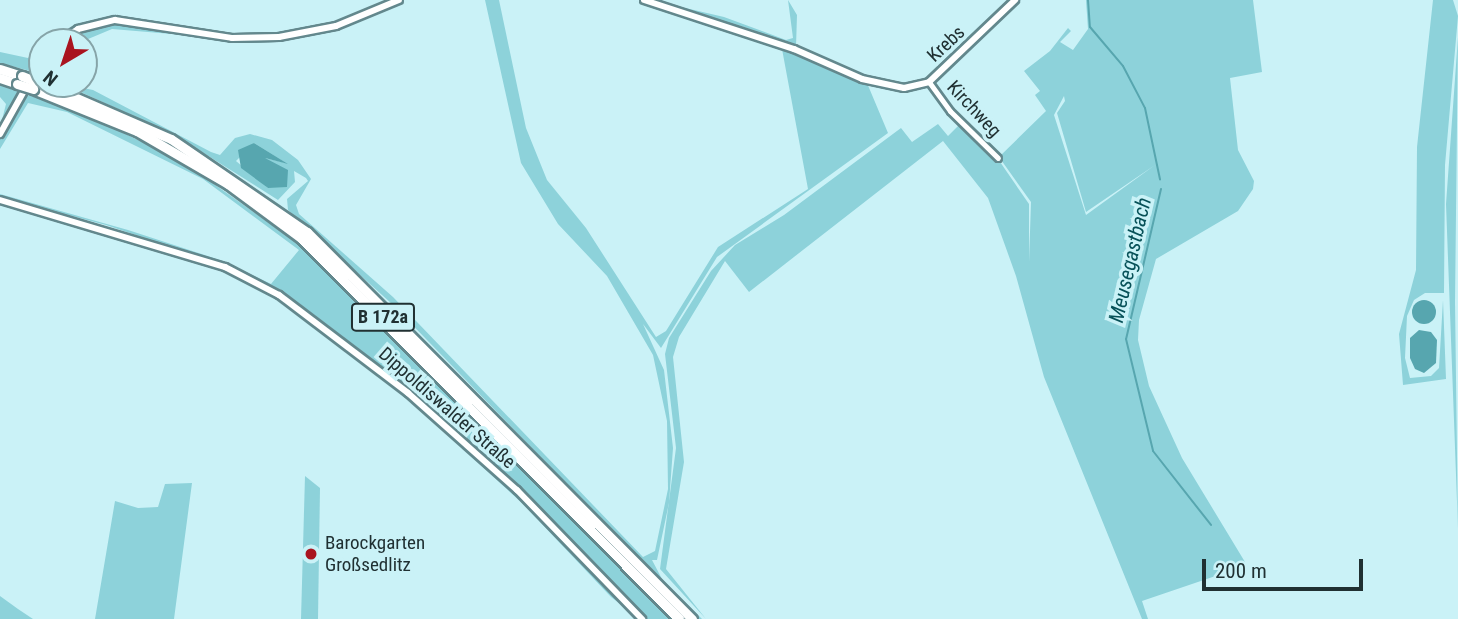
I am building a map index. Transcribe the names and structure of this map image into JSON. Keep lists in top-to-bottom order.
{
  "streets": {
    "highway": ["B 172a"],
    "street": ["Krebs", "Kirchweg", "Dippoldiswalder Straße"]
  },
  "crossings": [
    ["Krebs", "Kirchweg"]
  ],
  "water": ["Meusegastbach"],
  "places": ["Barockgarten Großsedlitz"],
  "scale_bar": "200 m",
  "north": "bottom left"
}
